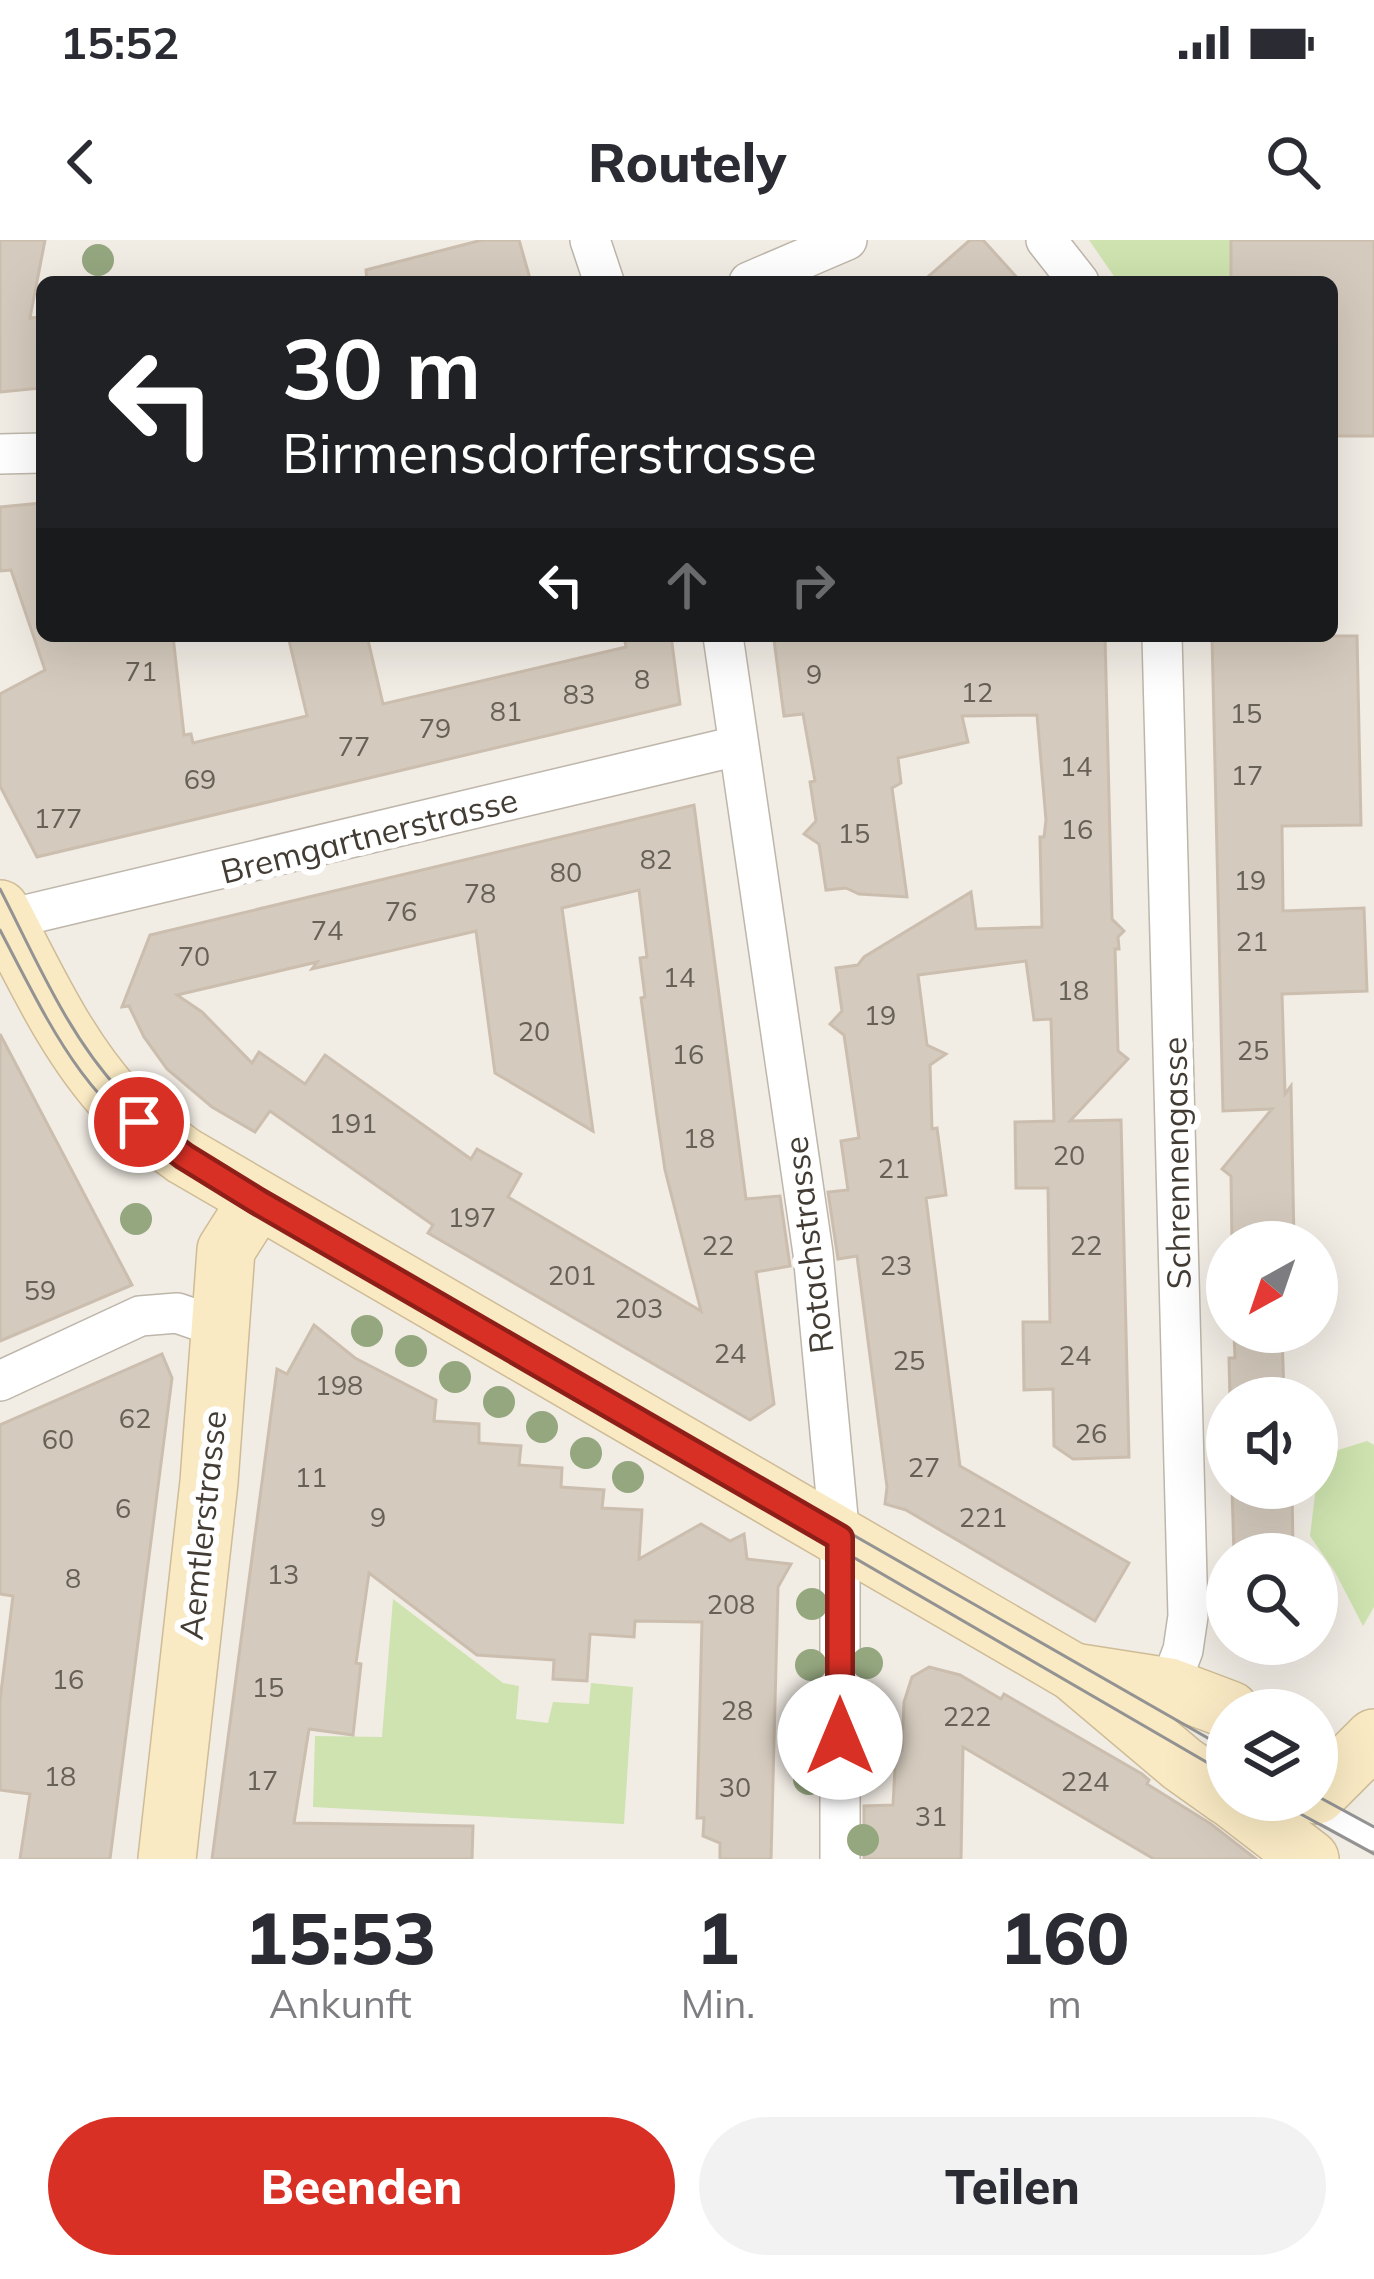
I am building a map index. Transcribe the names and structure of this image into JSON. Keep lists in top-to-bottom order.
{
  "streets": {
    "main road": ["Aemtlerstrasse"],
    "street": ["Bremgartnerstrasse", "Schrennengasse", "Rotachstrasse"]
  },
  "crossings": [
    ["Bremgartnerstrasse", "Rotachstrasse"]
  ],
  "house_numbers": [
    "71",
    "9",
    "8",
    "12",
    "83",
    "81",
    "15",
    "79",
    "77",
    "14",
    "17",
    "69",
    "177",
    "16",
    "15",
    "82",
    "80",
    "19",
    "78",
    "76",
    "74",
    "21",
    "70",
    "14",
    "18",
    "19",
    "20",
    "25",
    "16",
    "191",
    "18",
    "20",
    "21",
    "197",
    "22",
    "22",
    "23",
    "201",
    "59",
    "203",
    "24",
    "24",
    "25",
    "198",
    "62",
    "26",
    "60",
    "27",
    "11",
    "6",
    "9",
    "221",
    "13",
    "8",
    "208",
    "16",
    "15",
    "28",
    "222",
    "18",
    "17",
    "224",
    "30",
    "31"
  ],
  "north": "bottom left",
  "page": {
    "status": "15:52",
    "header": "Routely",
    "turn": ["30 m", "Birmensdorferstrasse"],
    "eta": [
      "15:53",
      "Ankunft",
      "1",
      "Min.",
      "160",
      "m"
    ],
    "buttons": ["Beenden", "Teilen"]
  }
}
